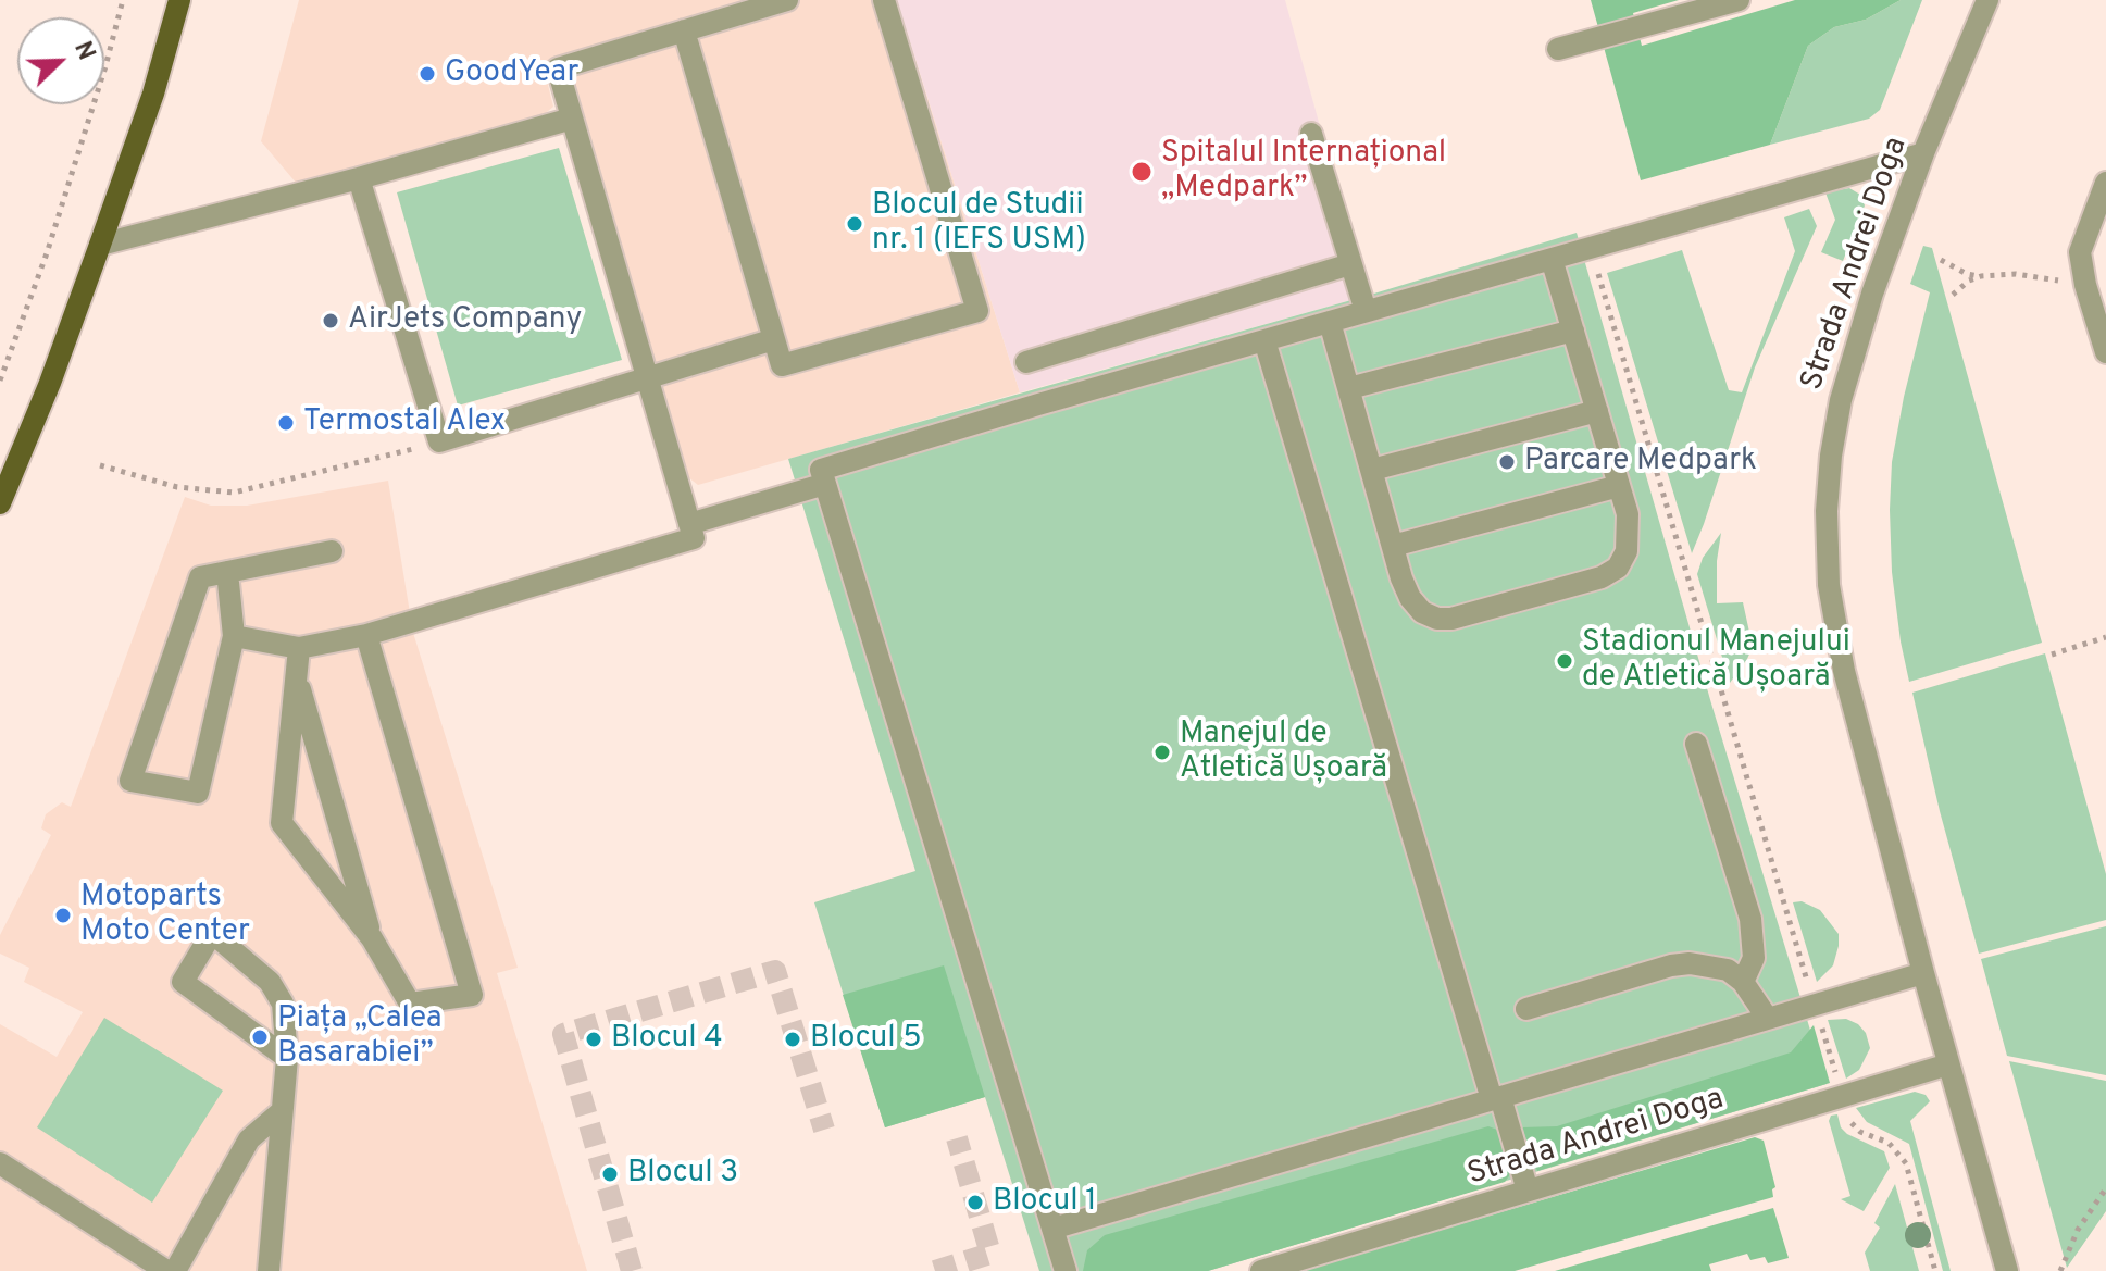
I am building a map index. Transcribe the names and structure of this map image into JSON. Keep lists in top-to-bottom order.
{
  "streets": {
    "street": ["Strada Andrei Doga"]
  },
  "places": [
    "GoodYear",
    "Spitalul Internațional „Medpark”",
    "Blocul de Studii nr. 1 (IEFS USM)",
    "AirJets Company",
    "Termostal Alex",
    "Parcare Medpark",
    "Stadionul Manejului de Atletică Ușoară",
    "Manejul de Atletică Ușoară",
    "Motoparts Moto Center",
    "Piața „Calea Basarabiei”",
    "Blocul 4",
    "Blocul 5",
    "Blocul 3",
    "Blocul 1"
  ],
  "north": "top right"
}
